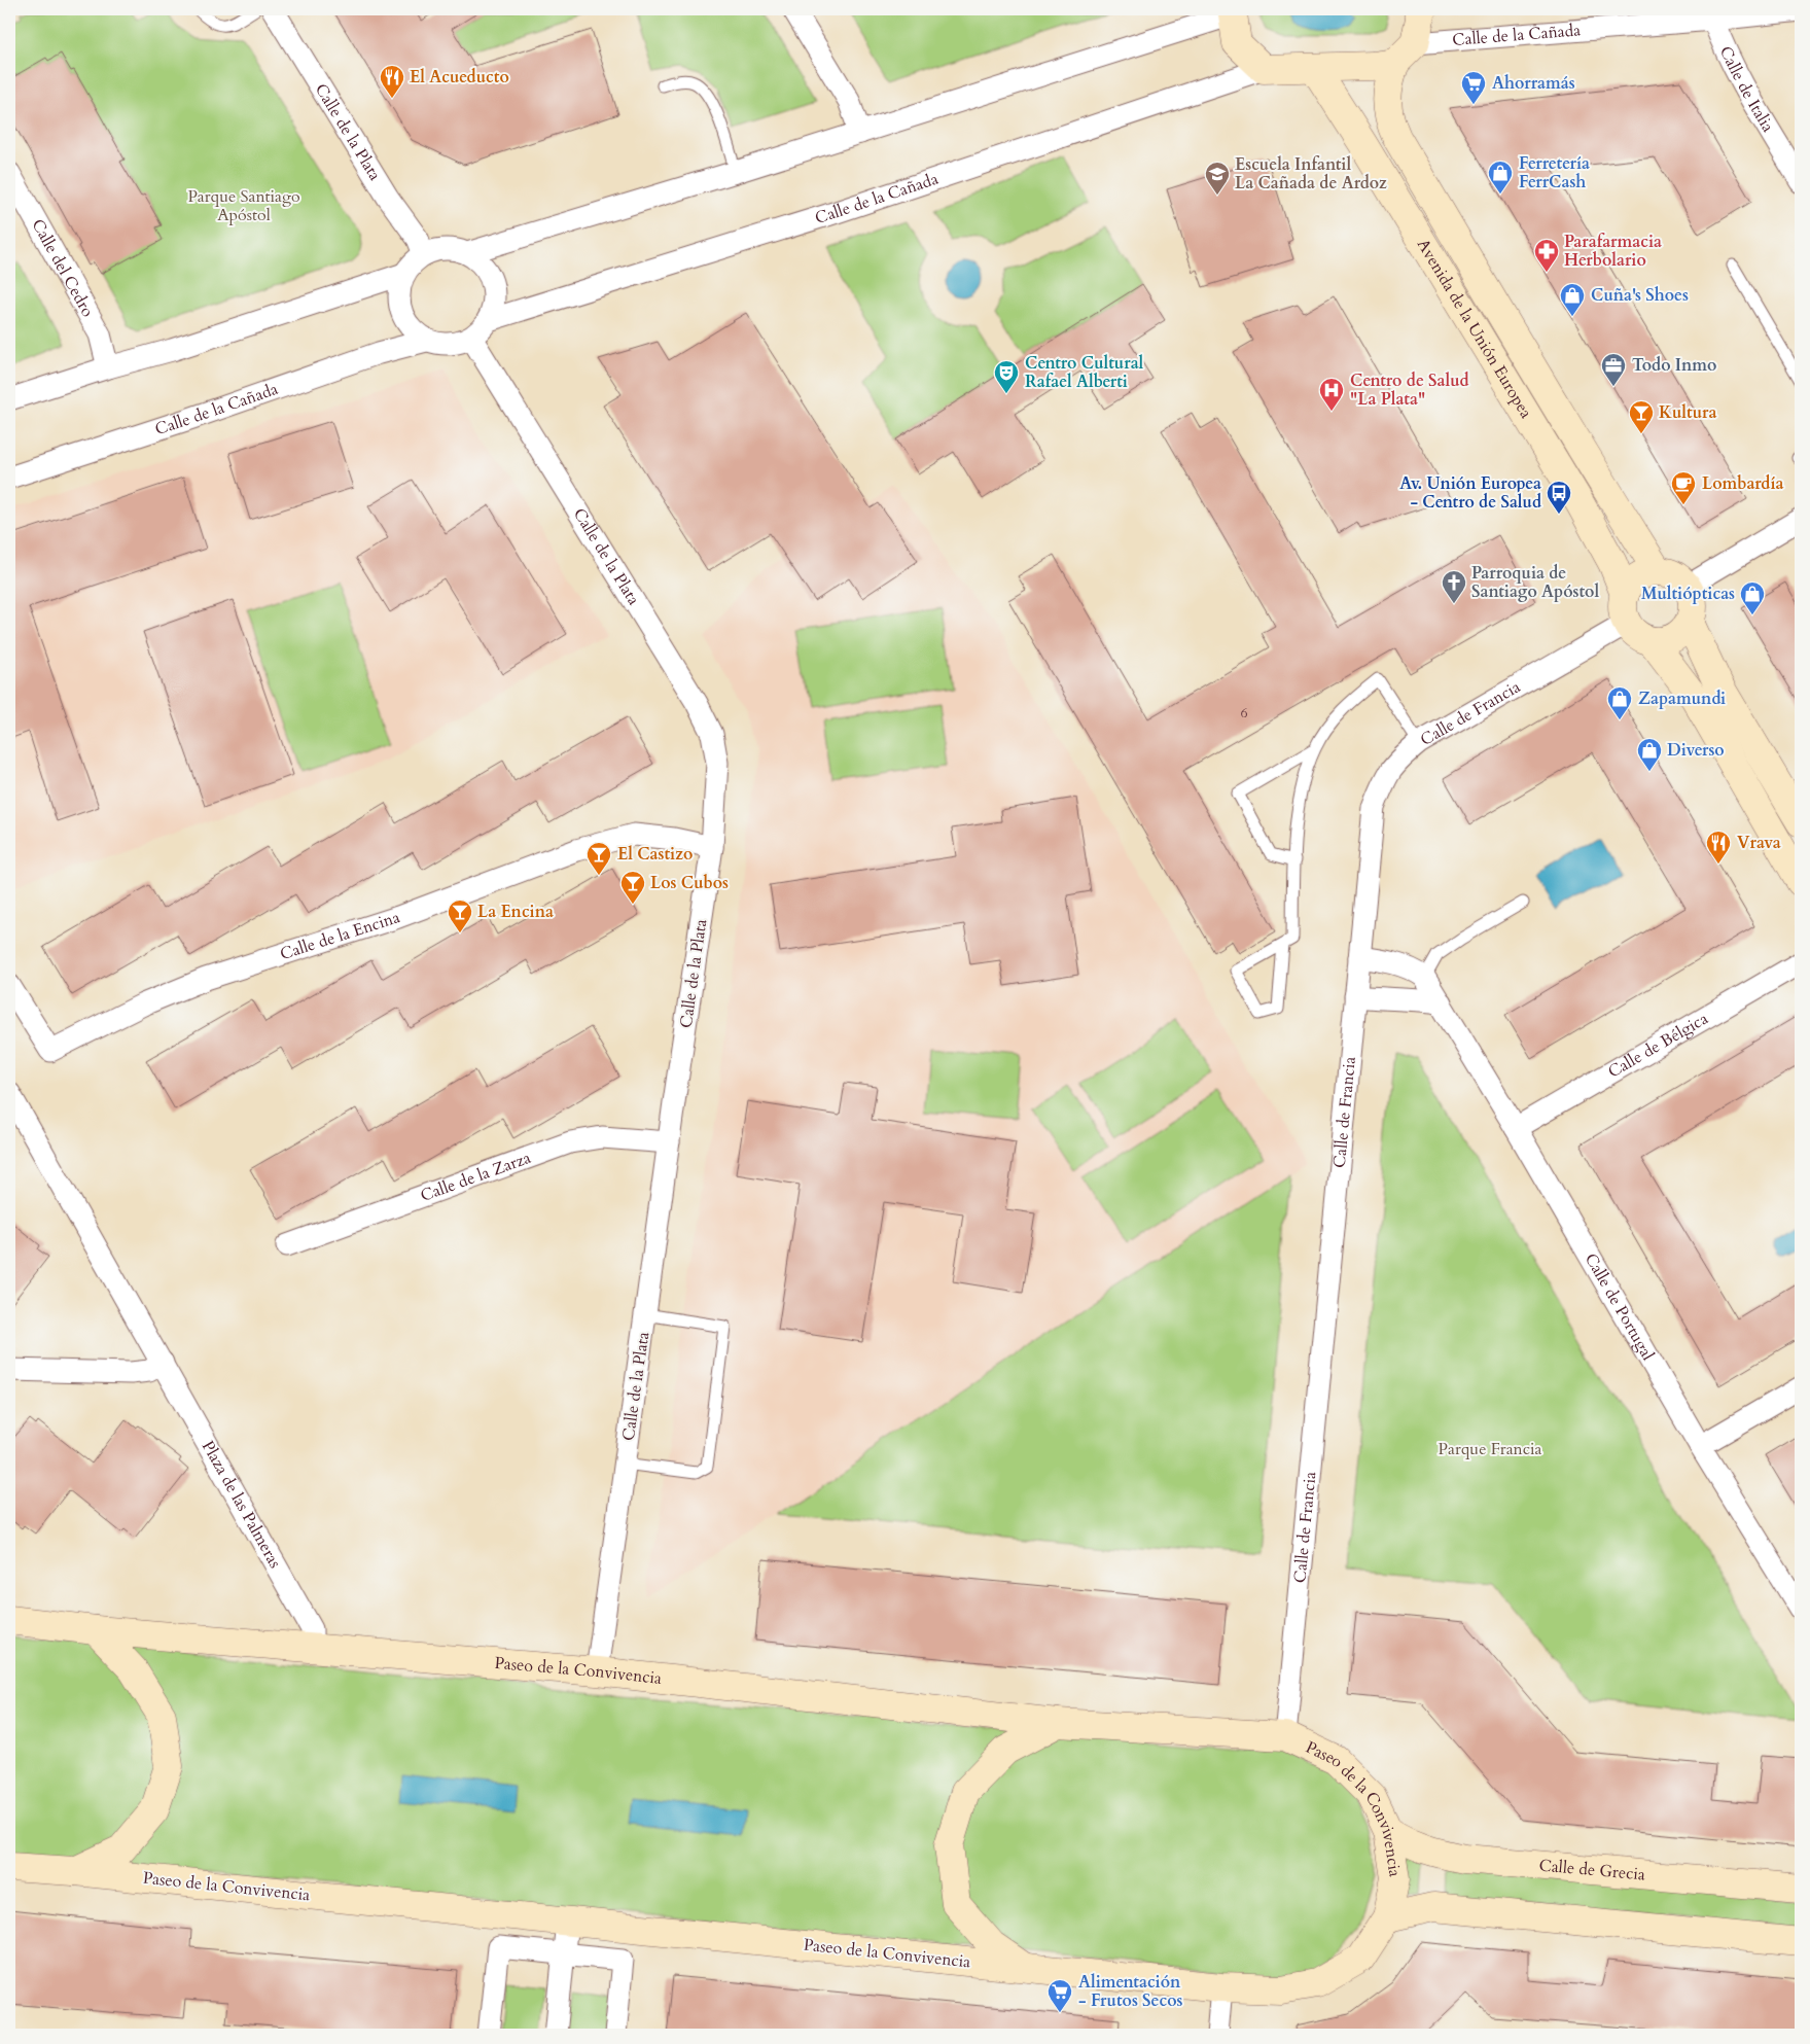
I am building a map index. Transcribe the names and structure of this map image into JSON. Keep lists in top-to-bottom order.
{
  "streets": {
    "street": [
      "Calle de la Cañada",
      "Calle de Italia",
      "Calle de la Plata",
      "Calle del Cedro",
      "Avenida de la Unión Europea",
      "Calle de Francia",
      "Calle de la Encina",
      "Calle de Bélgica",
      "Calle de la Zarza",
      "Calle de Portugal",
      "Plaza de las Palmeras",
      "Paseo de la Convivencia",
      "Calle de Grecia"
    ]
  },
  "crossings": [
    ["Calle de la Cañada", "Calle de Italia"],
    ["Calle de la Cañada", "Calle de la Plata"],
    ["Calle de la Plata", "Calle de la Encina"],
    ["Calle de la Plata", "Calle de la Zarza"],
    ["Calle de la Plata", "Paseo de la Convivencia"],
    ["Avenida de la Unión Europea", "Calle de Francia"],
    ["Calle de Francia", "Calle de Portugal"],
    ["Calle de Francia", "Paseo de la Convivencia"],
    ["Calle de Bélgica", "Calle de Portugal"],
    ["Plaza de las Palmeras", "Paseo de la Convivencia"],
    ["Paseo de la Convivencia", "Calle de Grecia"]
  ],
  "parks": ["Parque Santiago Apóstol", "Parque Francia"],
  "places": {
    "restaurant": ["El Acueducto", "Vrava"],
    "supermarket": ["Ahorramás", "Alimentación - Frutos Secos"],
    "shop": [
      "Ferretería FerrCash",
      "Cuña's Shoes",
      "Multiópticas",
      "Zapamundi",
      "Diverso"
    ],
    "school or university": ["Escuela Infantil La Cañada de Ardoz"],
    "pharmacy": ["Parafarmacia Herbolario"],
    "office": ["Todo Inmo"],
    "theatre": ["Centro Cultural Rafael Alberti"],
    "hospital": ["Centro de Salud \"La Plata\""],
    "bar": [
      "Kultura",
      "El Castizo",
      "Los Cubos",
      "La Encina"
    ],
    "cafe": ["Lombardía"],
    "bus stop": ["Av. Unión Europea - Centro de Salud"],
    "church": ["Parroquia de Santiago Apóstol"]
  },
  "house_numbers": ["6"]
}
